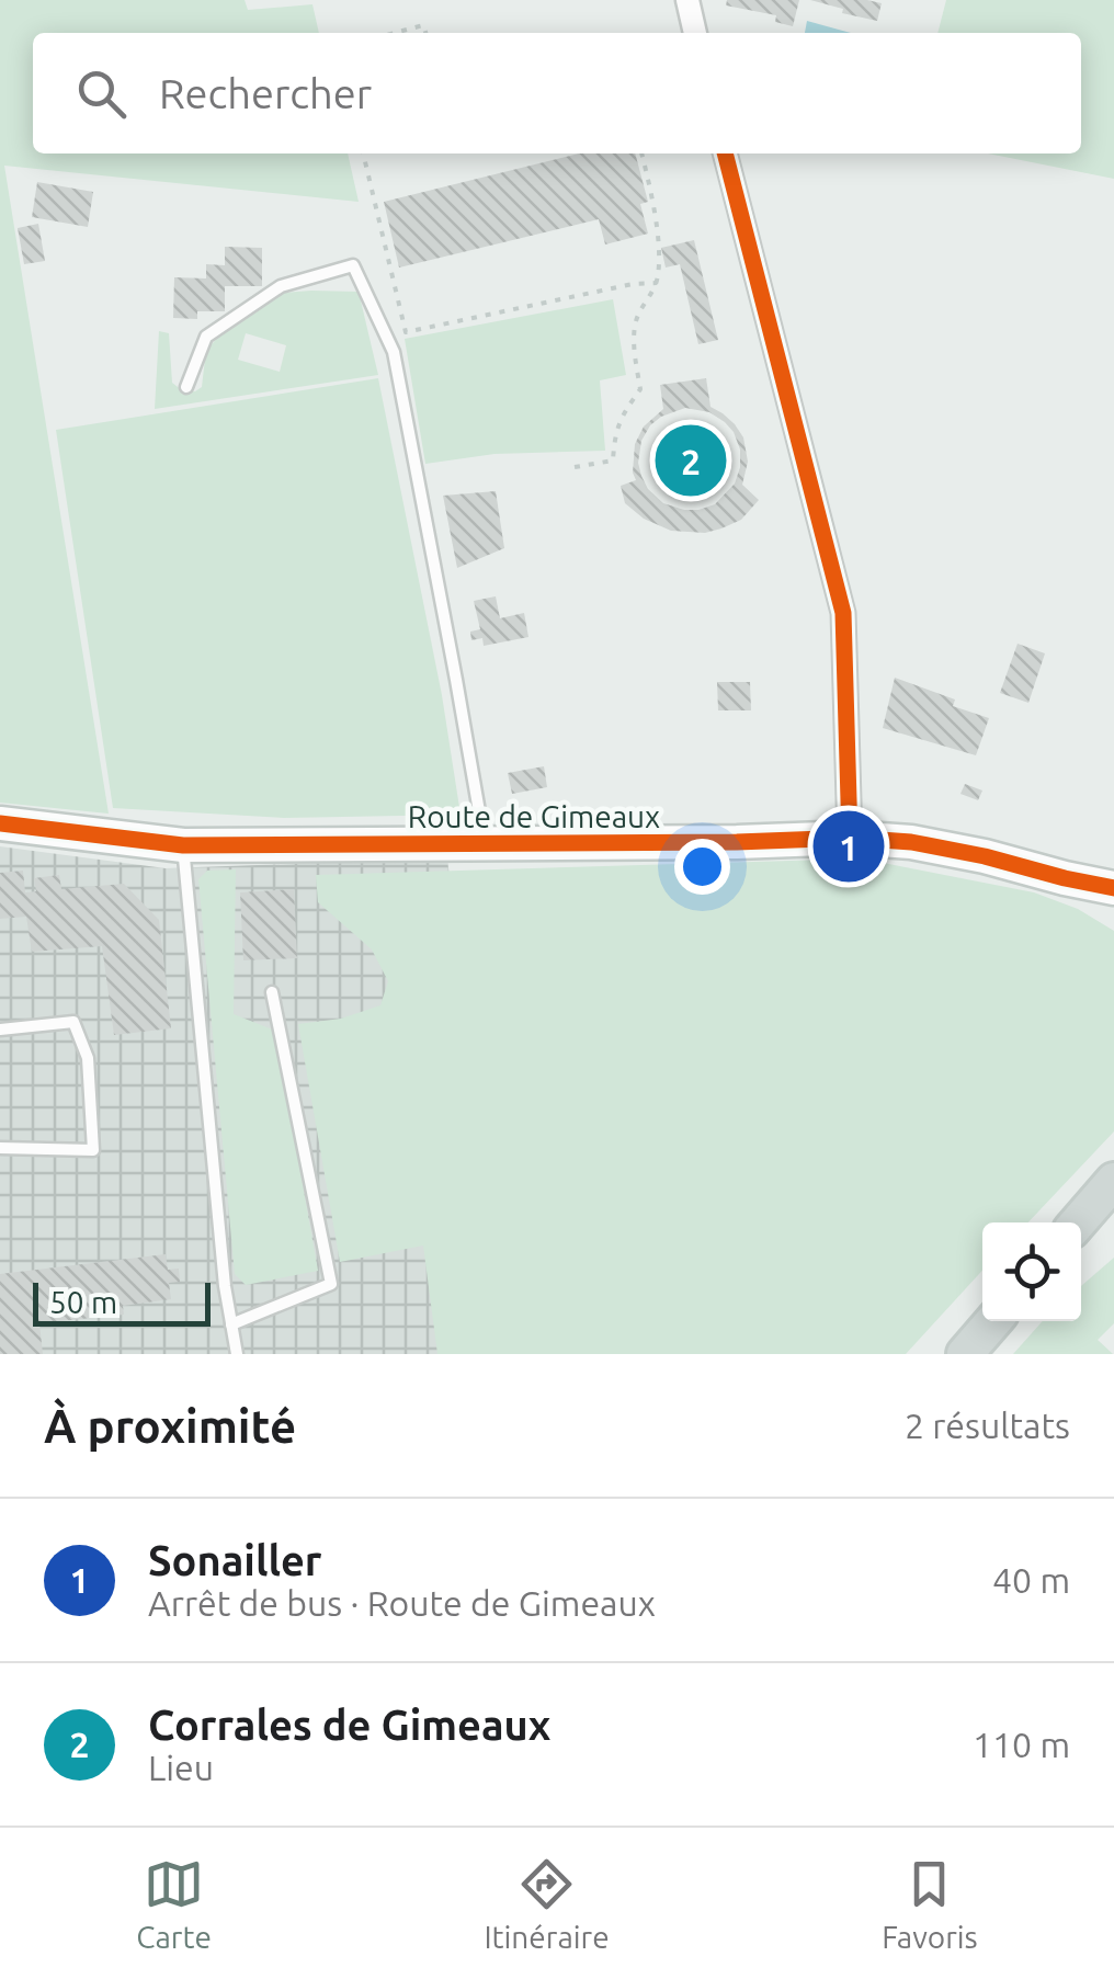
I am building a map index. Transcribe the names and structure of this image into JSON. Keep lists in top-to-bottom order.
{
  "streets": {
    "street": ["Route de Gimeaux"]
  },
  "scale_bar": "50 m",
  "page": {
    "search": "Rechercher",
    "pins": ["2", "1"],
    "scale": "50 m",
    "heading": ["À proximité", "2 résultats"],
    "list": [
      {
        "mark": "1",
        "name": "Sonailler",
        "note": "Arrêt de bus · Route de Gimeaux",
        "value": "40 m"
      },
      {
        "mark": "2",
        "name": "Corrales de Gimeaux",
        "note": "Lieu",
        "value": "110 m"
      }
    ],
    "nav": ["Carte", "Itinéraire", "Favoris"]
  }
}
